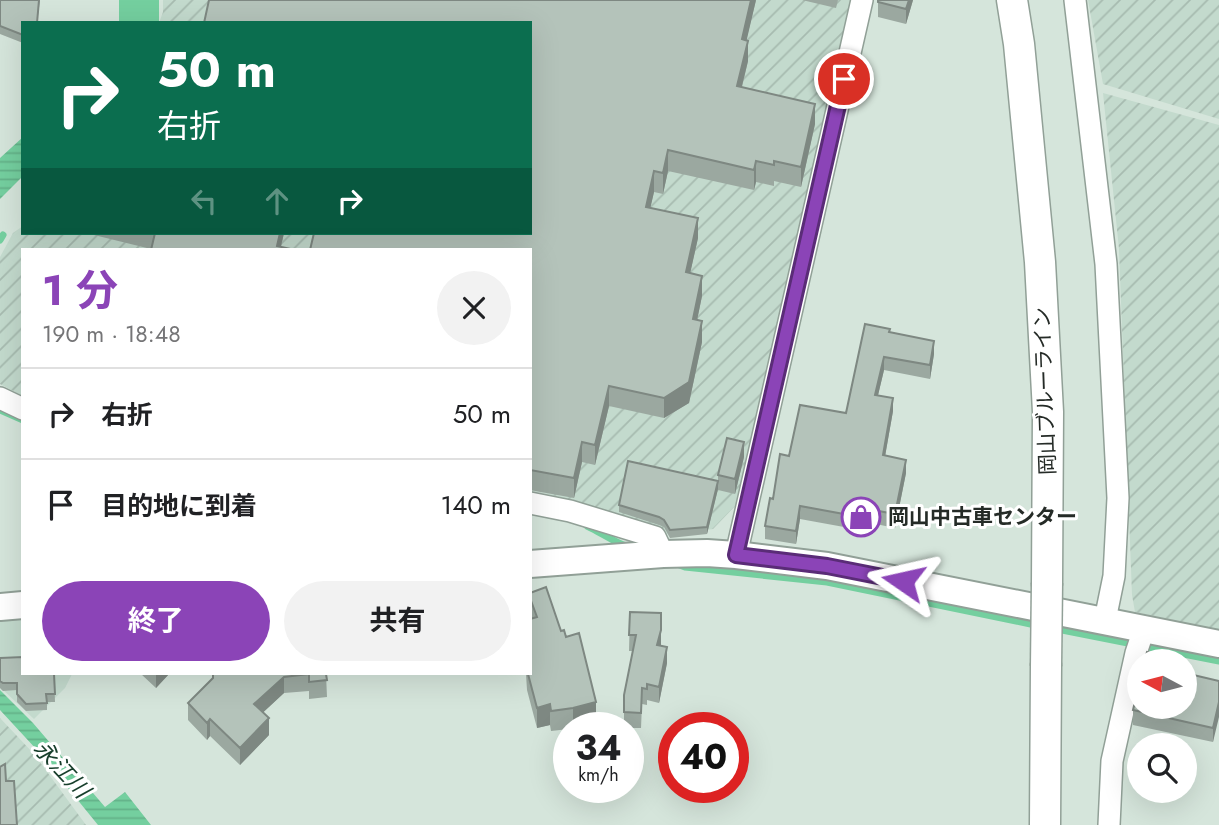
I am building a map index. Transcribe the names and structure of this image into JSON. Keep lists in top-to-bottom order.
{
  "streets": {
    "main road": ["岡山ブルーライン"]
  },
  "water": ["永江川"],
  "places": {
    "shop": ["岡山中古車センター"]
  },
  "north": "left",
  "page": {
    "turn": ["50 m", "右折"],
    "heading": ["1 分", "190 m · 18:48"],
    "list": [
      {
        "name": "右折",
        "value": "50 m"
      },
      {
        "name": "目的地に到着",
        "value": "140 m"
      }
    ],
    "buttons": ["終了", "共有"],
    "speed": "34 km/h",
    "limit": "40"
  }
}
